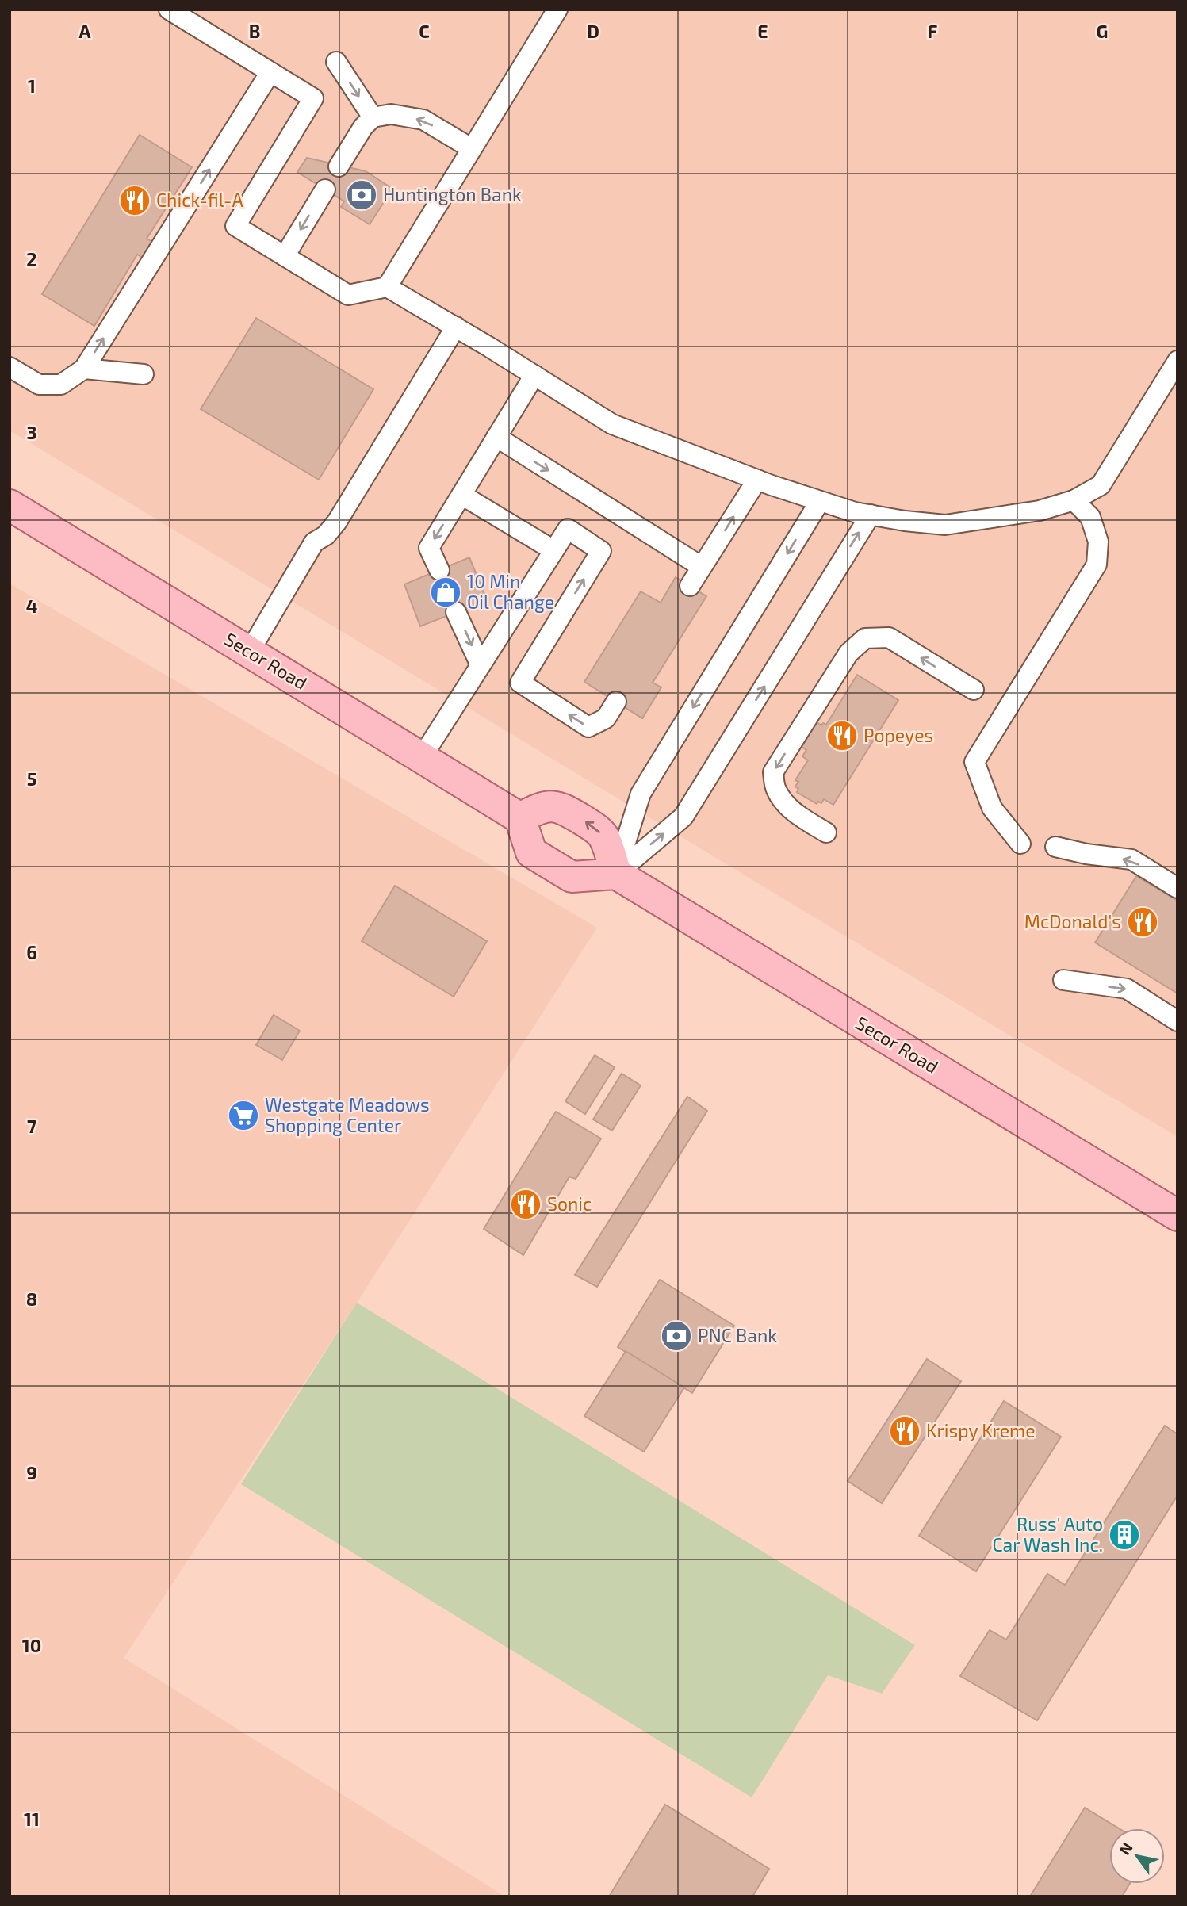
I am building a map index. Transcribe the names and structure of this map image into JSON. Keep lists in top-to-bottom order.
{
  "streets": {
    "main road": ["Secor Road"]
  },
  "places": {
    "bank": ["Huntington Bank", "PNC Bank"],
    "restaurant": [
      "Chick-fil-A",
      "Popeyes",
      "McDonald's",
      "Sonic",
      "Krispy Kreme"
    ],
    "shop": ["10 Min Oil Change"],
    "supermarket": ["Westgate Meadows Shopping Center"],
    "building": ["Russ' Auto Car Wash Inc."]
  },
  "north": "top left",
  "grid": {
    "columns": [
      "A",
      "B",
      "C",
      "D",
      "E",
      "F",
      "G"
    ],
    "rows": [
      "1",
      "2",
      "3",
      "4",
      "5",
      "6",
      "7",
      "8",
      "9",
      "10",
      "11"
    ]
  }
}
